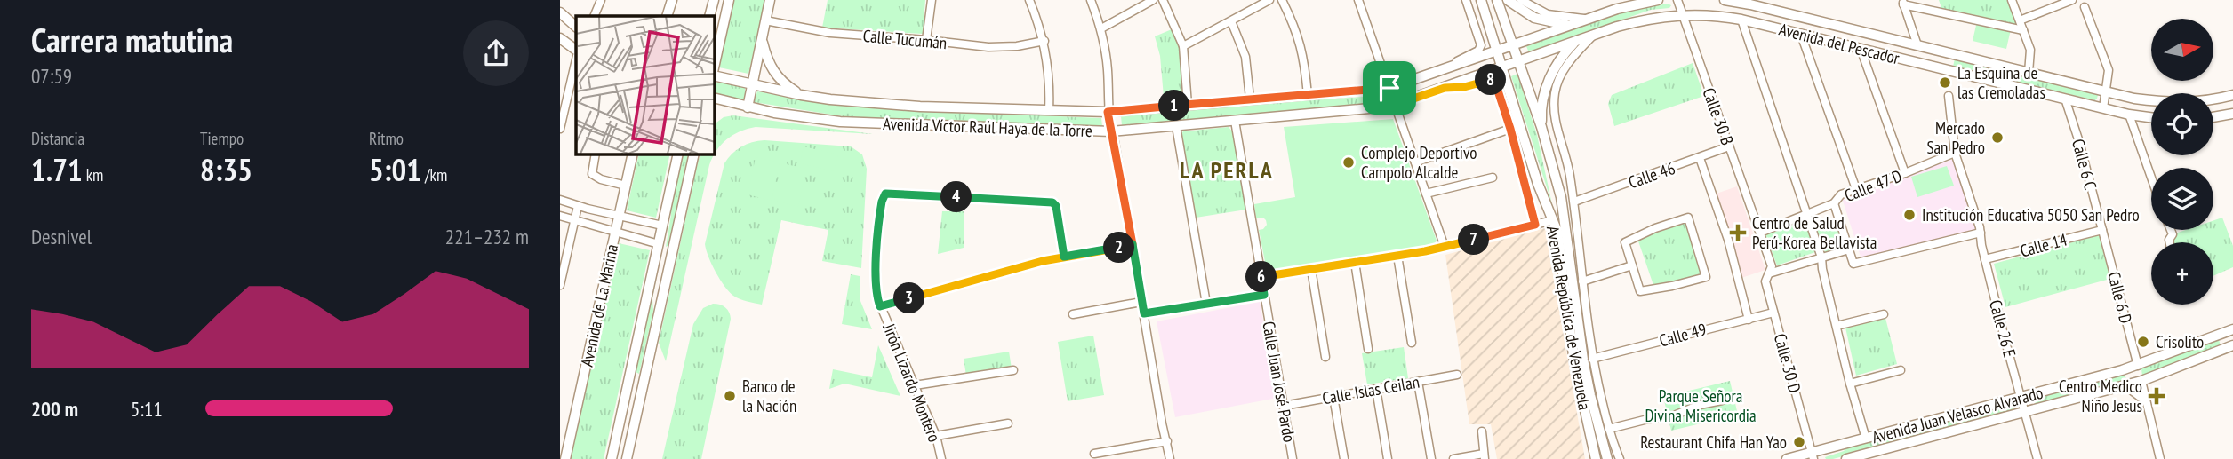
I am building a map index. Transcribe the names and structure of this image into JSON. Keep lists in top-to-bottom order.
{
  "streets": {
    "main road": [
      "Avenida del Pescador",
      "Avenida Víctor Raúl Haya de la Torre",
      "Avenida de La Marina",
      "Avenida República de Venezuela",
      "Avenida Juan Velasco Alvarado"
    ],
    "street": [
      "Calle Tucumán",
      "Calle 30 B",
      "Calle 6 C",
      "Calle 46",
      "Calle 47 D",
      "Calle 14",
      "Calle 6 D",
      "Calle 26 E",
      "Calle 49",
      "Calle 30 D",
      "Calle Juan José Pardo",
      "Jirón Lizardo Montero",
      "Calle Islas Ceilan"
    ]
  },
  "crossings": [
    ["Avenida del Pescador", "Calle 30 B"],
    ["Avenida del Pescador", "Avenida Víctor Raúl Haya de la Torre"],
    ["Avenida del Pescador", "Calle 6 C"],
    ["Avenida del Pescador", "Avenida República de Venezuela"],
    ["Calle 30 B", "Calle 46"],
    ["Calle 30 B", "Calle 30 D"],
    ["Avenida Víctor Raúl Haya de la Torre", "Avenida República de Venezuela"],
    ["Avenida Víctor Raúl Haya de la Torre", "Calle Juan José Pardo"],
    ["Calle 6 C", "Calle 14"],
    ["Calle 6 C", "Calle 6 D"],
    ["Calle 47 D", "Calle 26 E"],
    ["Calle 14", "Calle 6 D"],
    ["Calle 14", "Calle 26 E"],
    ["Calle 6 D", "Avenida Juan Velasco Alvarado"],
    ["Calle 26 E", "Avenida Juan Velasco Alvarado"],
    ["Calle 49", "Calle 30 D"],
    ["Calle 30 D", "Avenida Juan Velasco Alvarado"],
    ["Calle Juan José Pardo", "Calle Islas Ceilan"]
  ],
  "districts": ["LA PERLA"],
  "parks": ["Parque Señora Divina Misericordia"],
  "places": {
    "other": [
      "La Esquina de las Cremoladas",
      "Mercado San Pedro",
      "Complejo Deportivo Campolo Alcalde",
      "Institución Educativa 5050 San Pedro",
      "Crisolito",
      "Banco de la Nación",
      "Restaurant Chifa Han Yao"
    ],
    "health": ["Centro de Salud Perú-Korea Bellavista", "Centro Medico Niño Jesus"]
  },
  "north": "right",
  "page": {
    "heading": ["Carrera matutina", "07:59"],
    "map_buttons": "+",
    "pins": [
      "8",
      "1",
      "4",
      "7",
      "2",
      "6",
      "3"
    ],
    "stats": [
      ["Distancia", "1.71 km"],
      ["Tiempo", "8:35"],
      ["Ritmo", "5:01 /km"]
    ],
    "chart": ["Desnivel", "221–232 m"],
    "list": [
      {
        "name": "200 m",
        "note": "5:11"
      }
    ]
  }
}
